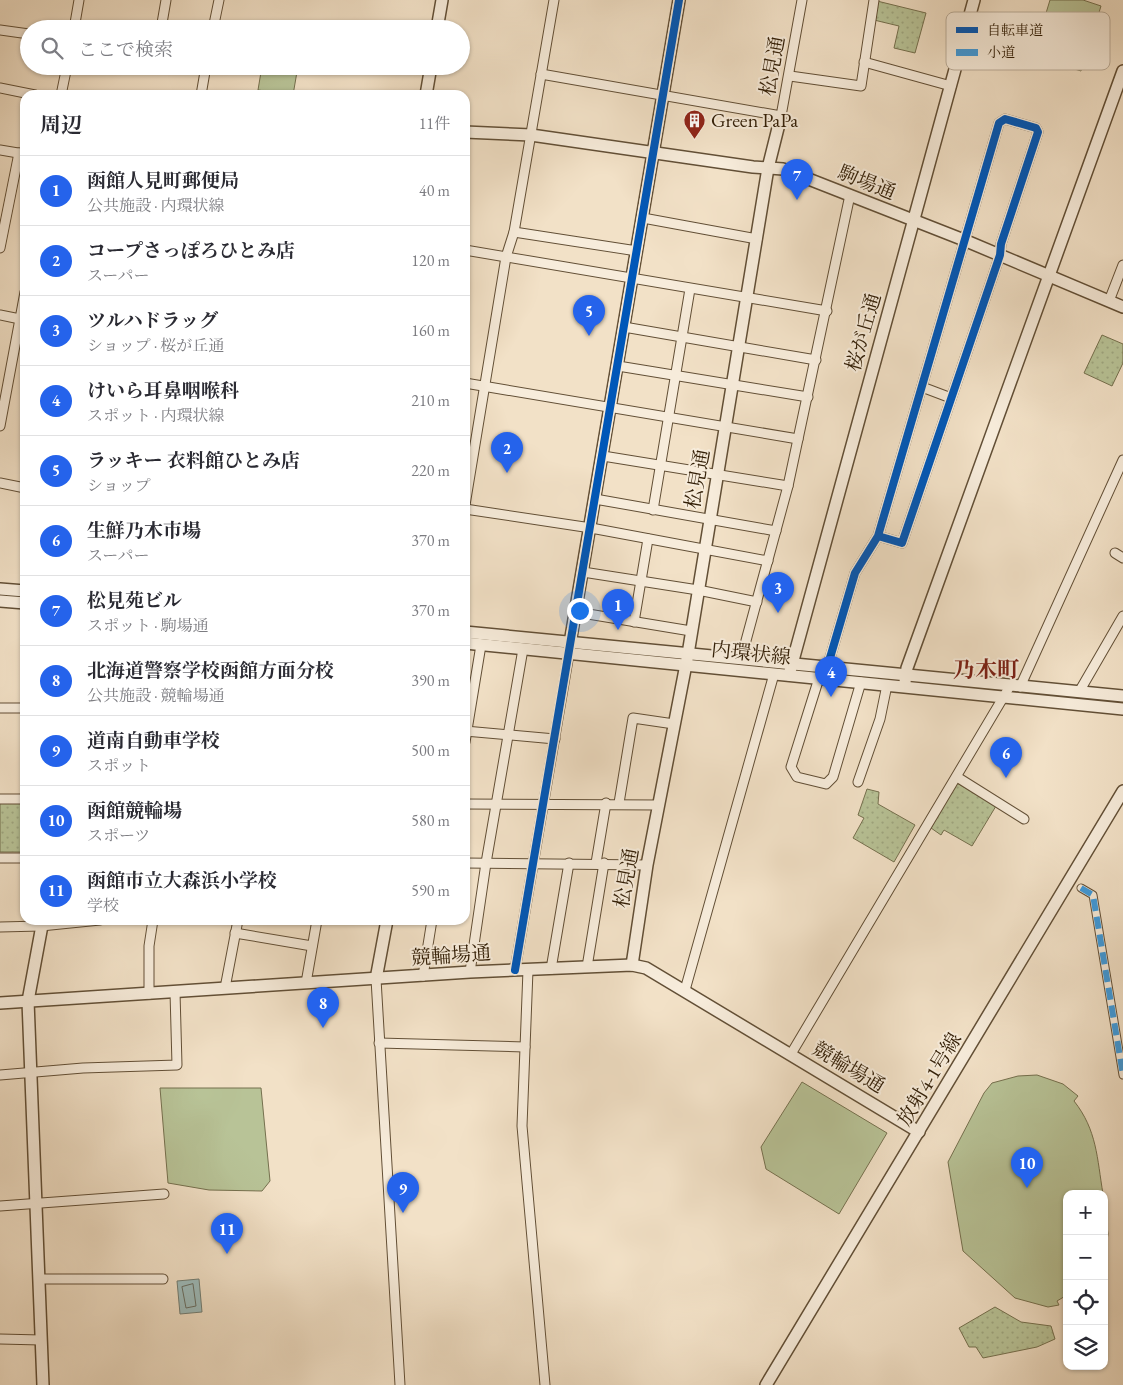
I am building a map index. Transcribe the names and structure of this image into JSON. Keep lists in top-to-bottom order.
{
  "streets": {
    "street": [
      "松見通",
      "駒場通",
      "桜が丘通",
      "内環状線",
      "競輪場通",
      "放射4-1号線"
    ]
  },
  "crossings": [
    ["松見通", "駒場通"],
    ["松見通", "内環状線"],
    ["松見通", "競輪場通"],
    ["駒場通", "桜が丘通"],
    ["桜が丘通", "内環状線"],
    ["競輪場通", "放射4-1号線"]
  ],
  "districts": ["乃木町"],
  "places": {
    "building": ["Green PaPa"]
  },
  "legend": ["自転車道", "小道"],
  "page": {
    "search": "ここで検索",
    "heading": ["周辺", "11件"],
    "list": [
      {
        "mark": "1",
        "name": "函館人見町郵便局",
        "note": "公共施設 · 内環状線",
        "value": "40 m"
      },
      {
        "mark": "2",
        "name": "コープさっぽろひとみ店",
        "note": "スーパー",
        "value": "120 m"
      },
      {
        "mark": "3",
        "name": "ツルハドラッグ",
        "note": "ショップ · 桜が丘通",
        "value": "160 m"
      },
      {
        "mark": "4",
        "name": "けいら耳鼻咽喉科",
        "note": "スポット · 内環状線",
        "value": "210 m"
      },
      {
        "mark": "5",
        "name": "ラッキー 衣料館ひとみ店",
        "note": "ショップ",
        "value": "220 m"
      },
      {
        "mark": "6",
        "name": "生鮮乃木市場",
        "note": "スーパー",
        "value": "370 m"
      },
      {
        "mark": "7",
        "name": "松見苑ビル",
        "note": "スポット · 駒場通",
        "value": "370 m"
      },
      {
        "mark": "8",
        "name": "北海道警察学校函館方面分校",
        "note": "公共施設 · 競輪場通",
        "value": "390 m"
      },
      {
        "mark": "9",
        "name": "道南自動車学校",
        "note": "スポット",
        "value": "500 m"
      },
      {
        "mark": "10",
        "name": "函館競輪場",
        "note": "スポーツ",
        "value": "580 m"
      },
      {
        "mark": "11",
        "name": "函館市立大森浜小学校",
        "note": "学校",
        "value": "590 m"
      }
    ],
    "pins": [
      "7",
      "5",
      "2",
      "3",
      "1",
      "4",
      "6",
      "8",
      "10",
      "9",
      "11"
    ],
    "map_buttons": ["+", "−"]
  }
}
